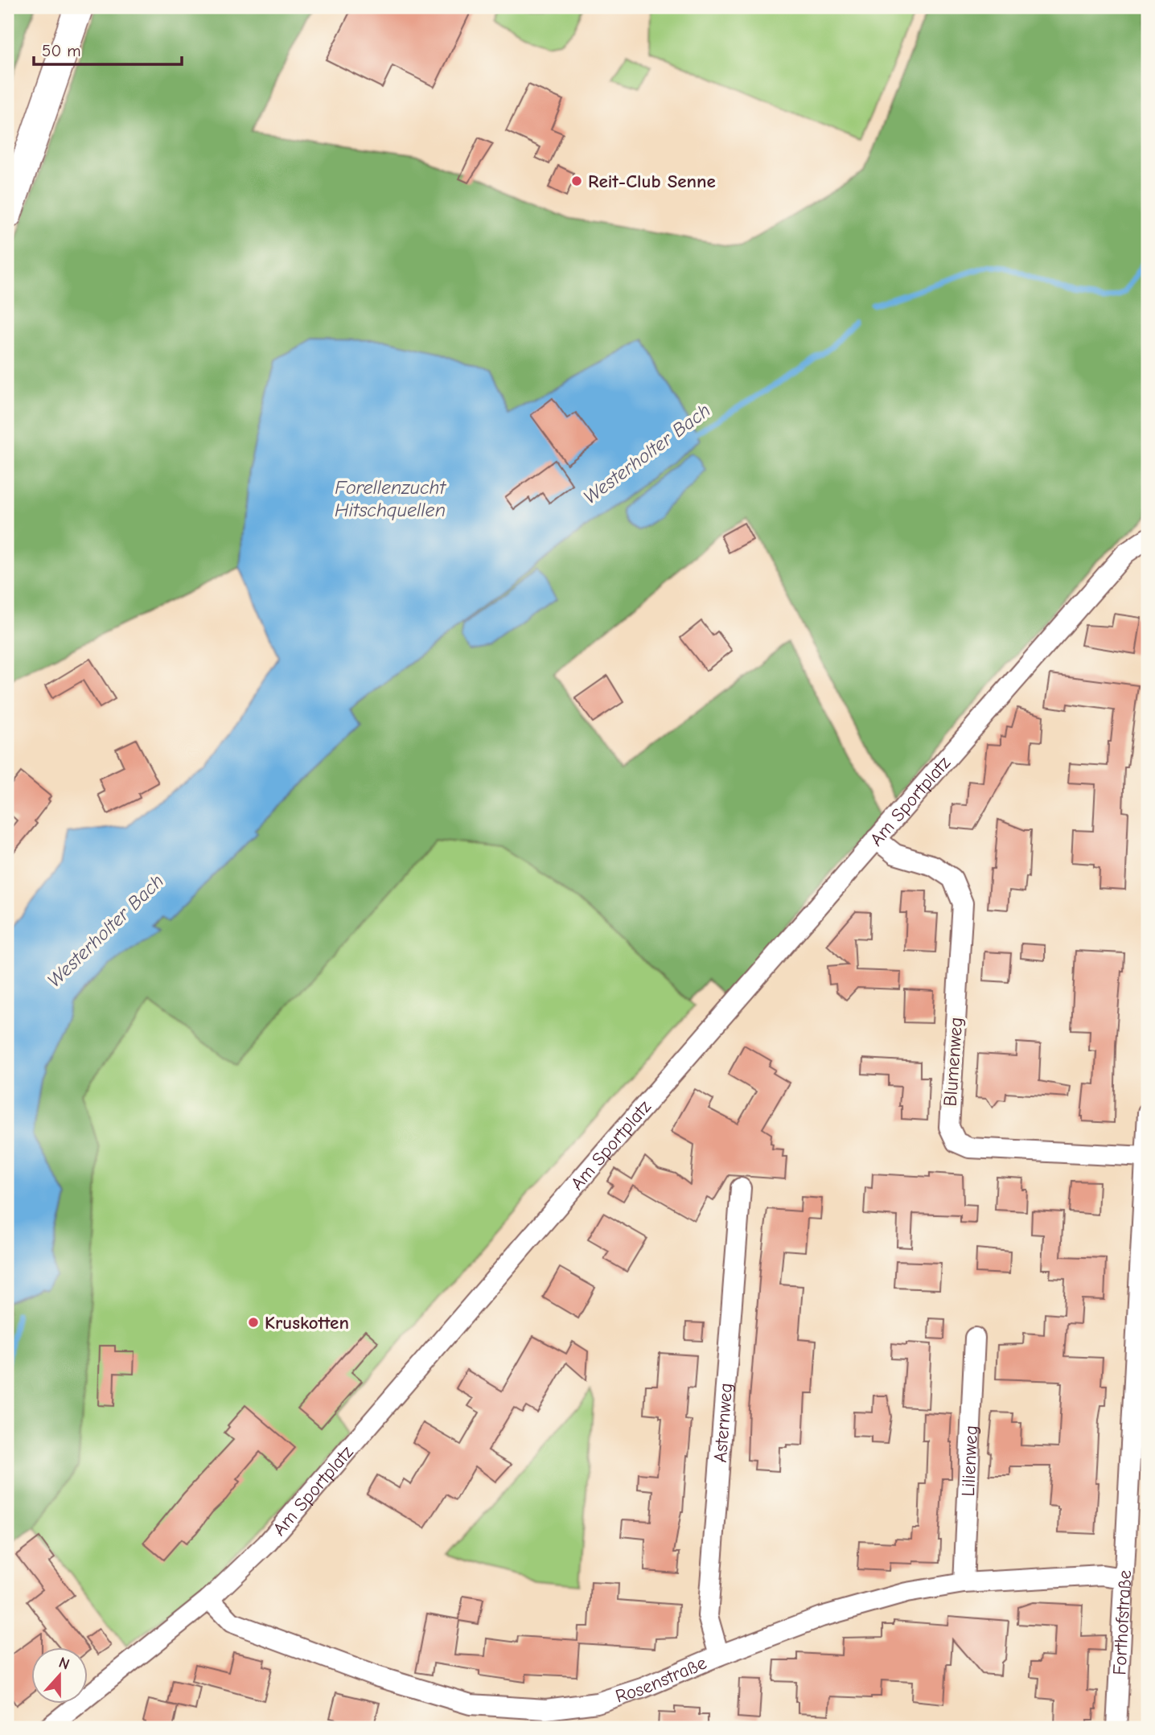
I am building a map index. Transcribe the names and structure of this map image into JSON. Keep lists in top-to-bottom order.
{
  "streets": {
    "street": [
      "Am Sportplatz",
      "Blumenweg",
      "Asternweg",
      "Lilienweg",
      "Forthofstraße",
      "Rosenstraße"
    ]
  },
  "crossings": [
    ["Am Sportplatz", "Blumenweg"],
    ["Am Sportplatz", "Rosenstraße"],
    ["Blumenweg", "Forthofstraße"],
    ["Asternweg", "Rosenstraße"],
    ["Lilienweg", "Rosenstraße"],
    ["Forthofstraße", "Rosenstraße"]
  ],
  "water": ["Westerholter Bach", "Forellenzucht Hitschquellen"],
  "places": ["Reit-Club Senne", "Kruskotten"],
  "scale_bar": "50 m",
  "north": "top"
}
